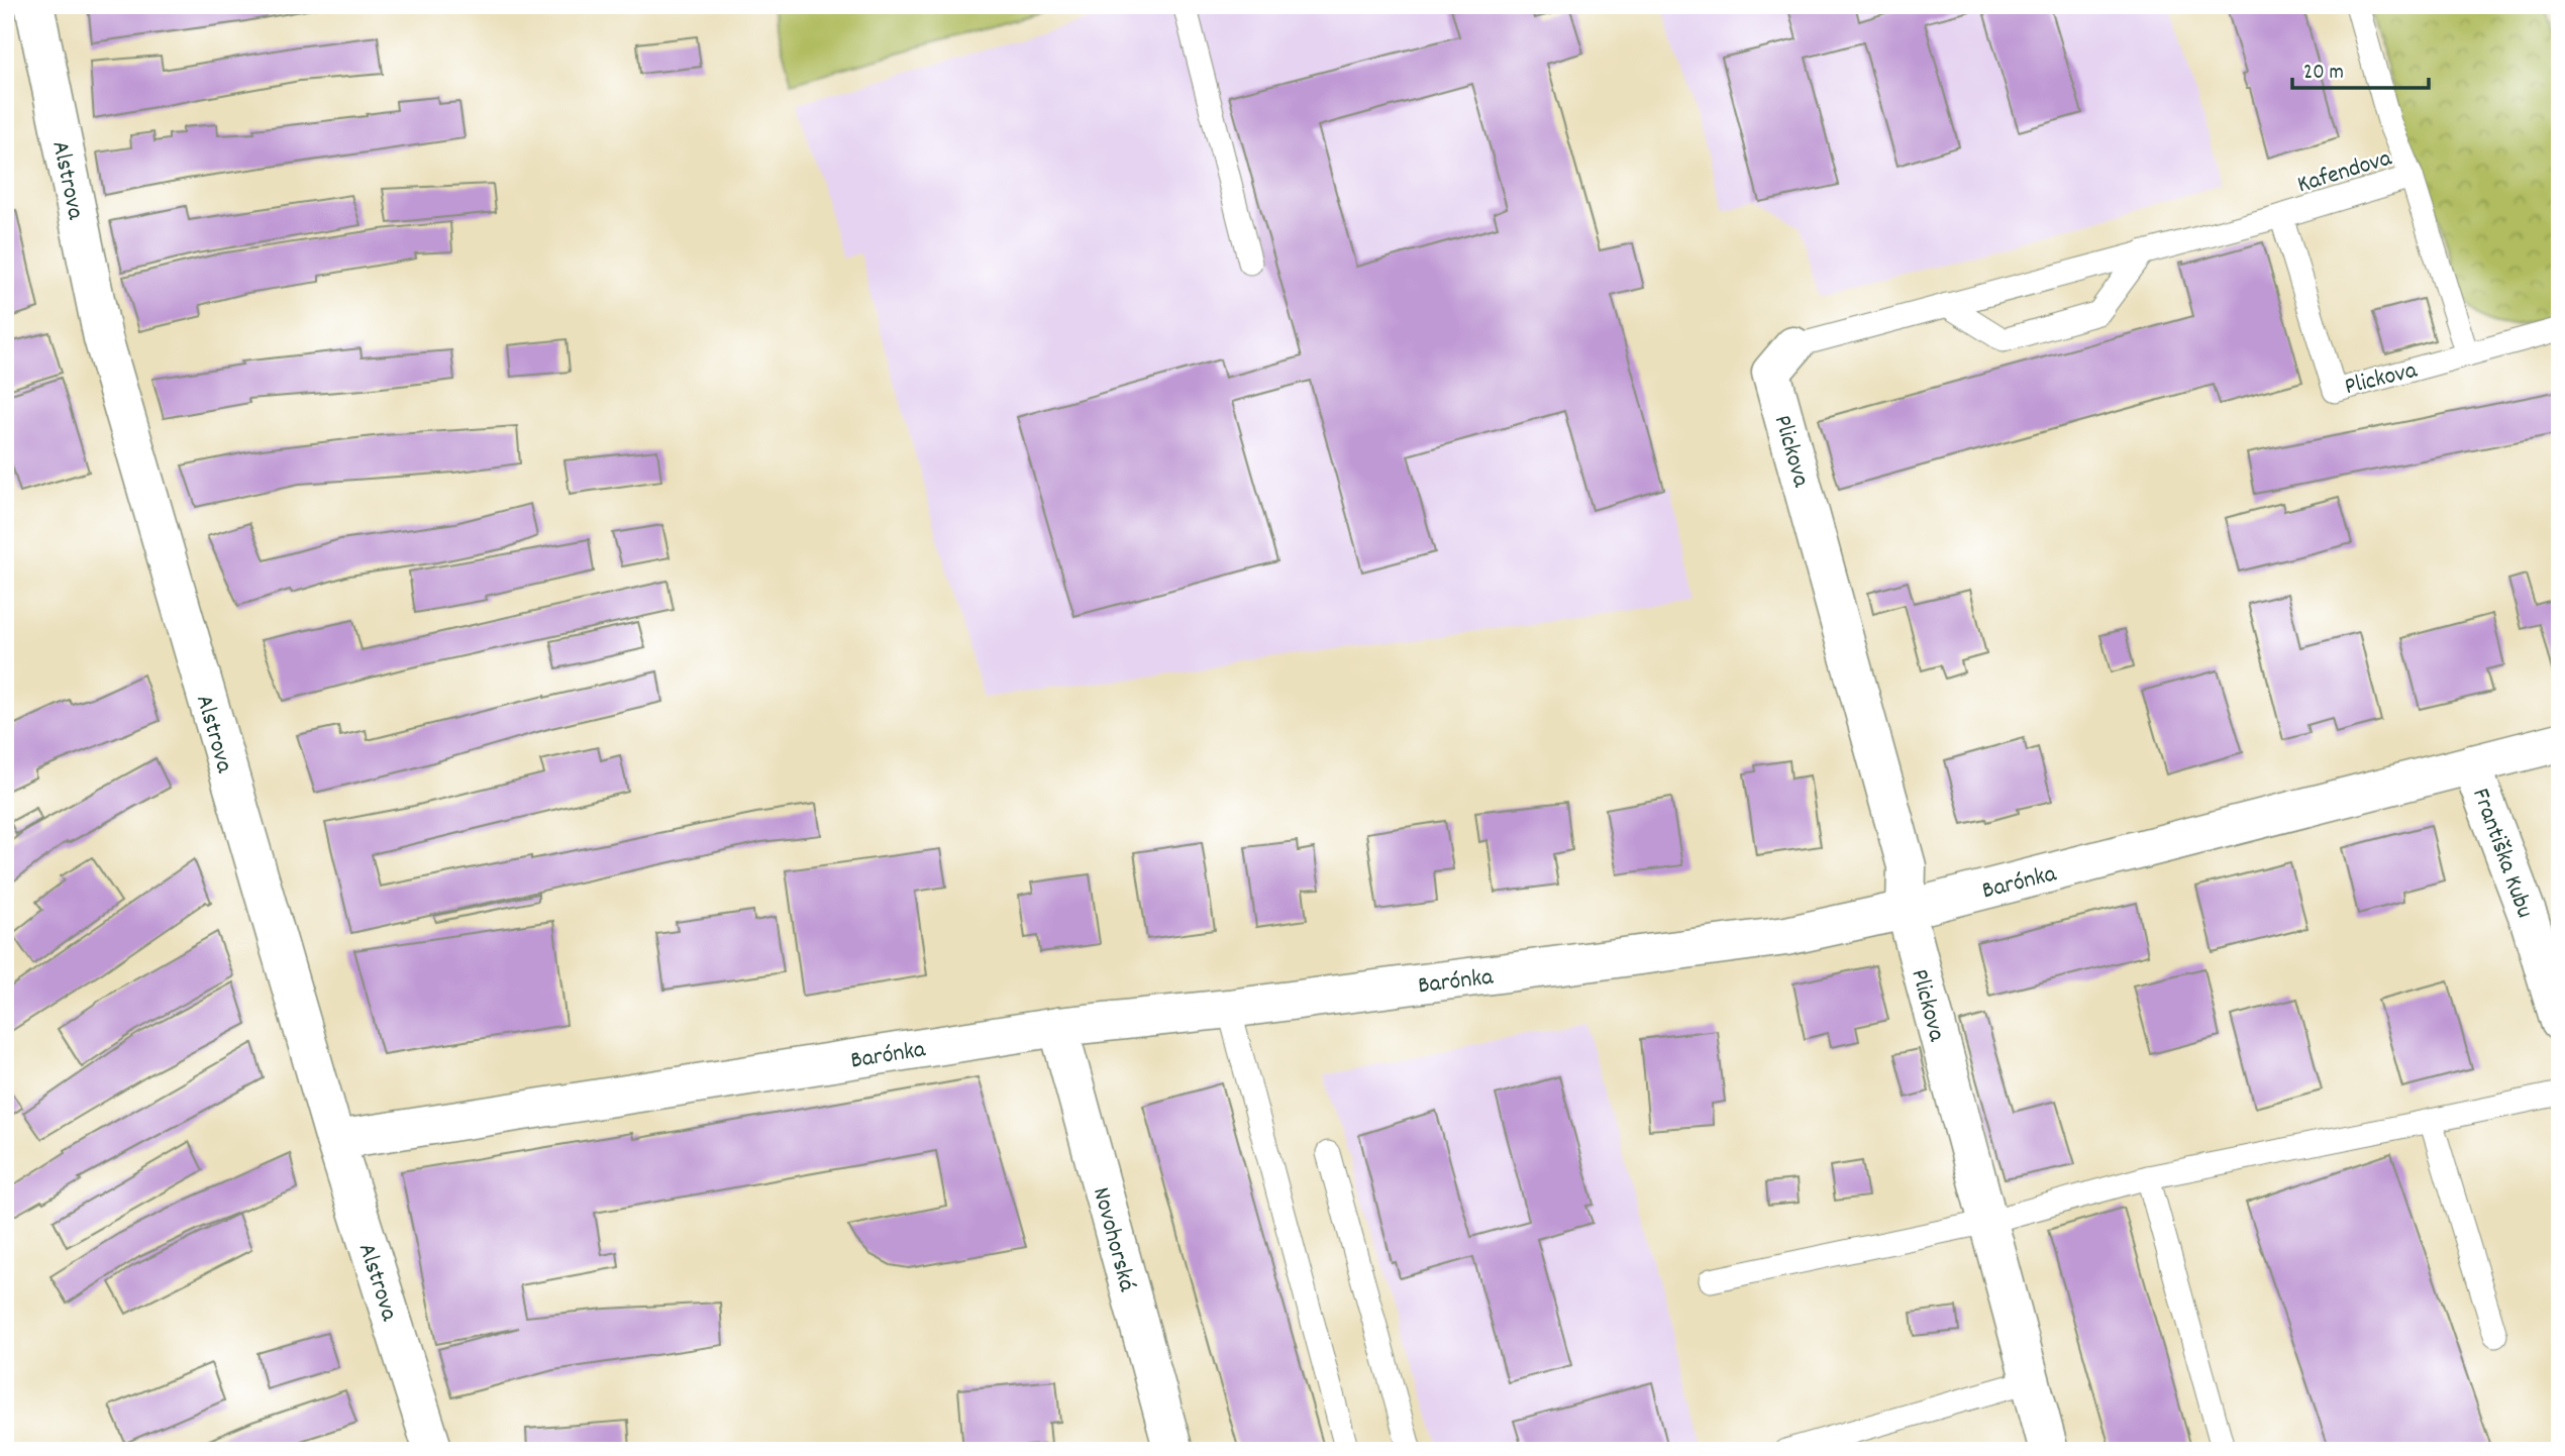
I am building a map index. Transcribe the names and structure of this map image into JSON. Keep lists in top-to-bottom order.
{
  "streets": {
    "street": [
      "Alstrova",
      "Plickova",
      "Františka Kubu",
      "Barónka",
      "Novohorská"
    ],
    "lane": ["Kafendova"]
  },
  "crossings": [
    ["Kafendova", "Plickova"],
    ["Alstrova", "Barónka"],
    ["Plickova", "Barónka"],
    ["Františka Kubu", "Barónka"],
    ["Barónka", "Novohorská"]
  ],
  "scale_bar": "20 m"
}
